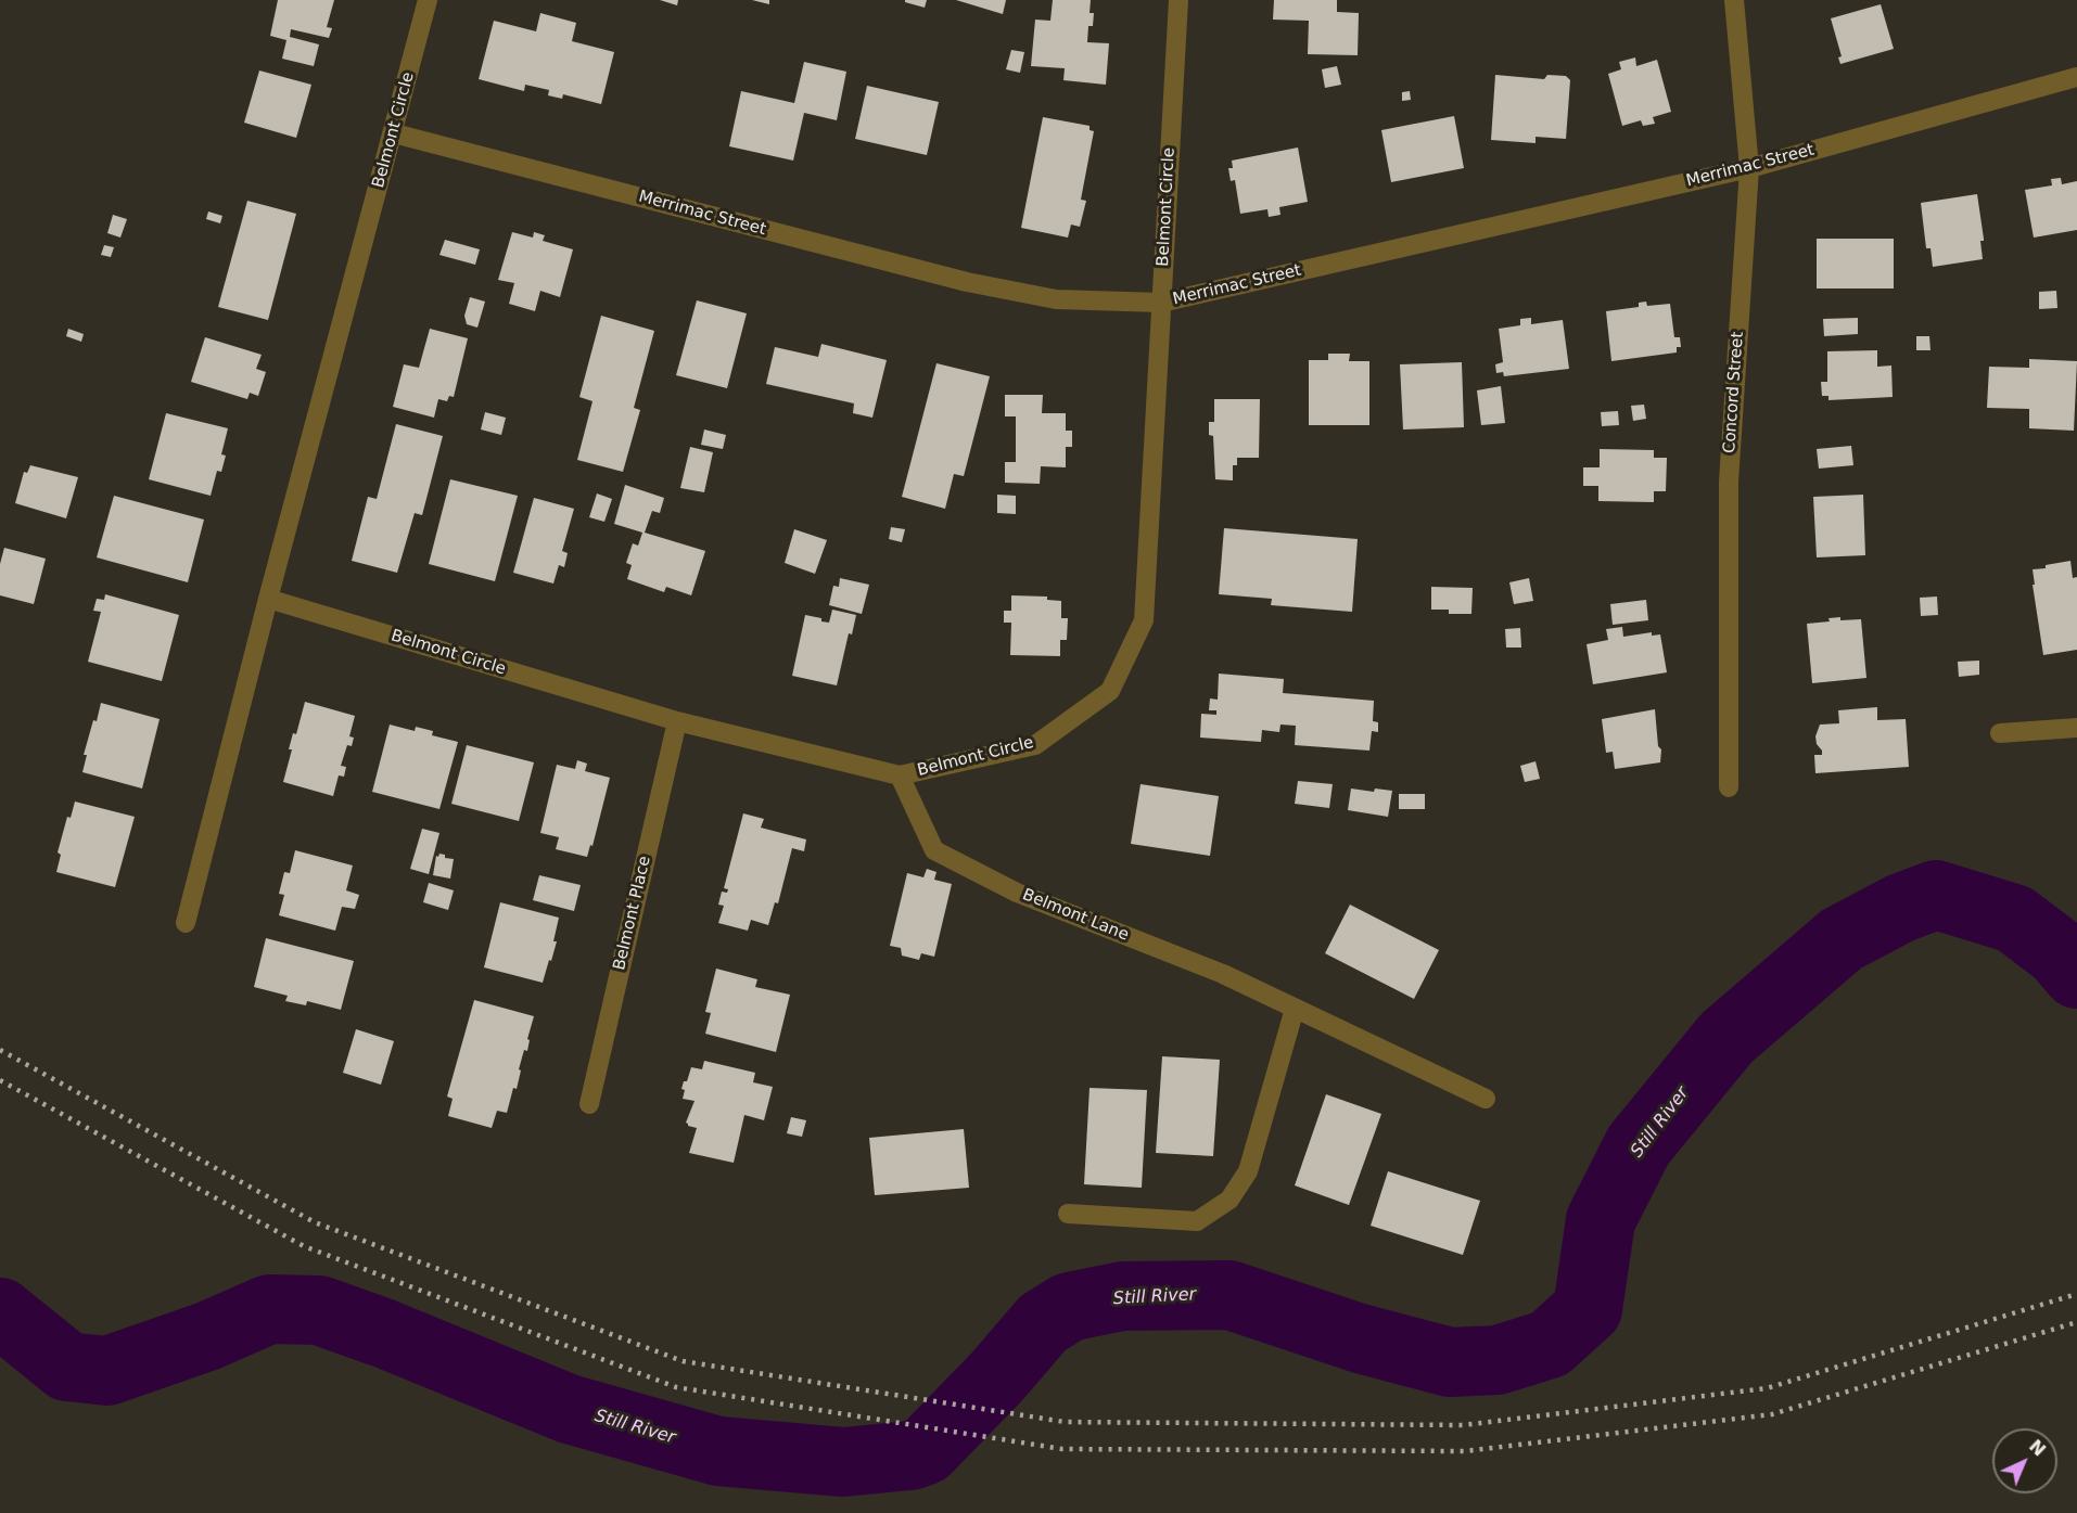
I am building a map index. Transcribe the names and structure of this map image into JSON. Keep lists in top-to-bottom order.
{
  "streets": {
    "street": [
      "Belmont Circle",
      "Merrimac Street",
      "Concord Street",
      "Belmont Place",
      "Belmont Lane"
    ]
  },
  "crossings": [
    ["Belmont Circle", "Merrimac Street"],
    ["Belmont Circle", "Belmont Place"],
    ["Belmont Circle", "Belmont Lane"],
    ["Merrimac Street", "Concord Street"]
  ],
  "water": ["Still River"],
  "north": "top right"
}
